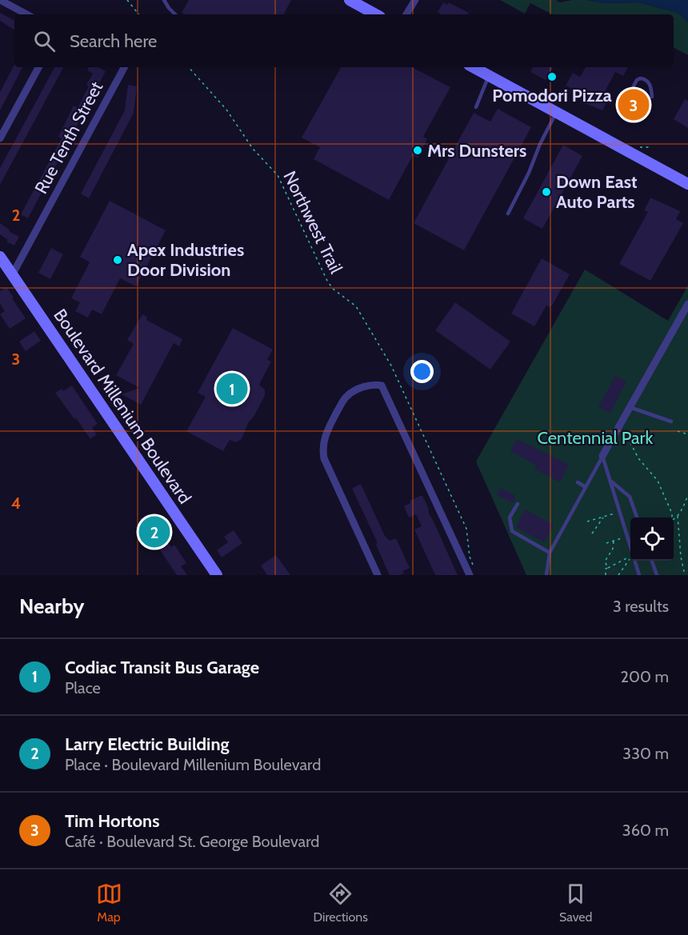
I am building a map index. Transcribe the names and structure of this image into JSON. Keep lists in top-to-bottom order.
{
  "streets": {
    "main road": ["Boulevard Millenium Boulevard"],
    "street": ["Rue Tenth Street"],
    "path": ["Northwest Trail"]
  },
  "crossings": [
    ["Rue Tenth Street", "Boulevard Millenium Boulevard"]
  ],
  "parks": ["Centennial Park"],
  "places": [
    "Pomodori Pizza",
    "Mrs Dunsters",
    "Down East Auto Parts",
    "Apex Industries Door Division"
  ],
  "page": {
    "search": "Search here",
    "pins": ["3", "1", "2"],
    "heading": ["Nearby", "3 results"],
    "list": [
      {
        "mark": "1",
        "name": "Codiac Transit Bus Garage",
        "note": "Place",
        "value": "200 m"
      },
      {
        "mark": "2",
        "name": "Larry Electric Building",
        "note": "Place · Boulevard Millenium Boulevard",
        "value": "330 m"
      },
      {
        "mark": "3",
        "name": "Tim Hortons",
        "note": "Café · Boulevard St. George Boulevard",
        "value": "360 m"
      }
    ],
    "nav": ["Map", "Directions", "Saved"]
  },
  "grid": {
    "rows": ["2", "3", "4"]
  }
}
